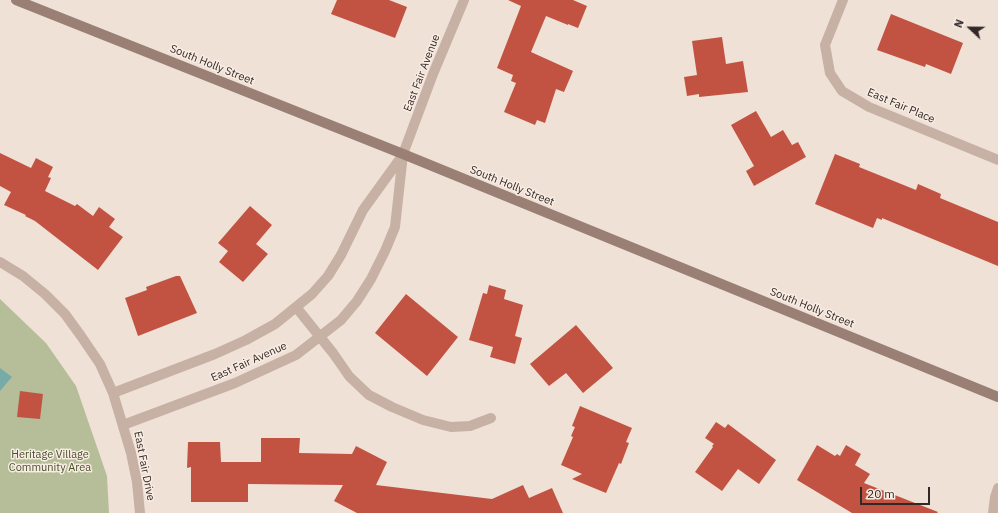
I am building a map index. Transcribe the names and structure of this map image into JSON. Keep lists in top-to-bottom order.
{
  "streets": {
    "main road": ["South Holly Street"],
    "street": ["East Fair Avenue", "East Fair Place", "East Fair Drive"]
  },
  "crossings": [
    ["South Holly Street", "East Fair Avenue"],
    ["East Fair Avenue", "East Fair Drive"]
  ],
  "parks": ["Heritage Village Community Area"],
  "scale_bar": "20 m",
  "north": "left"
}
